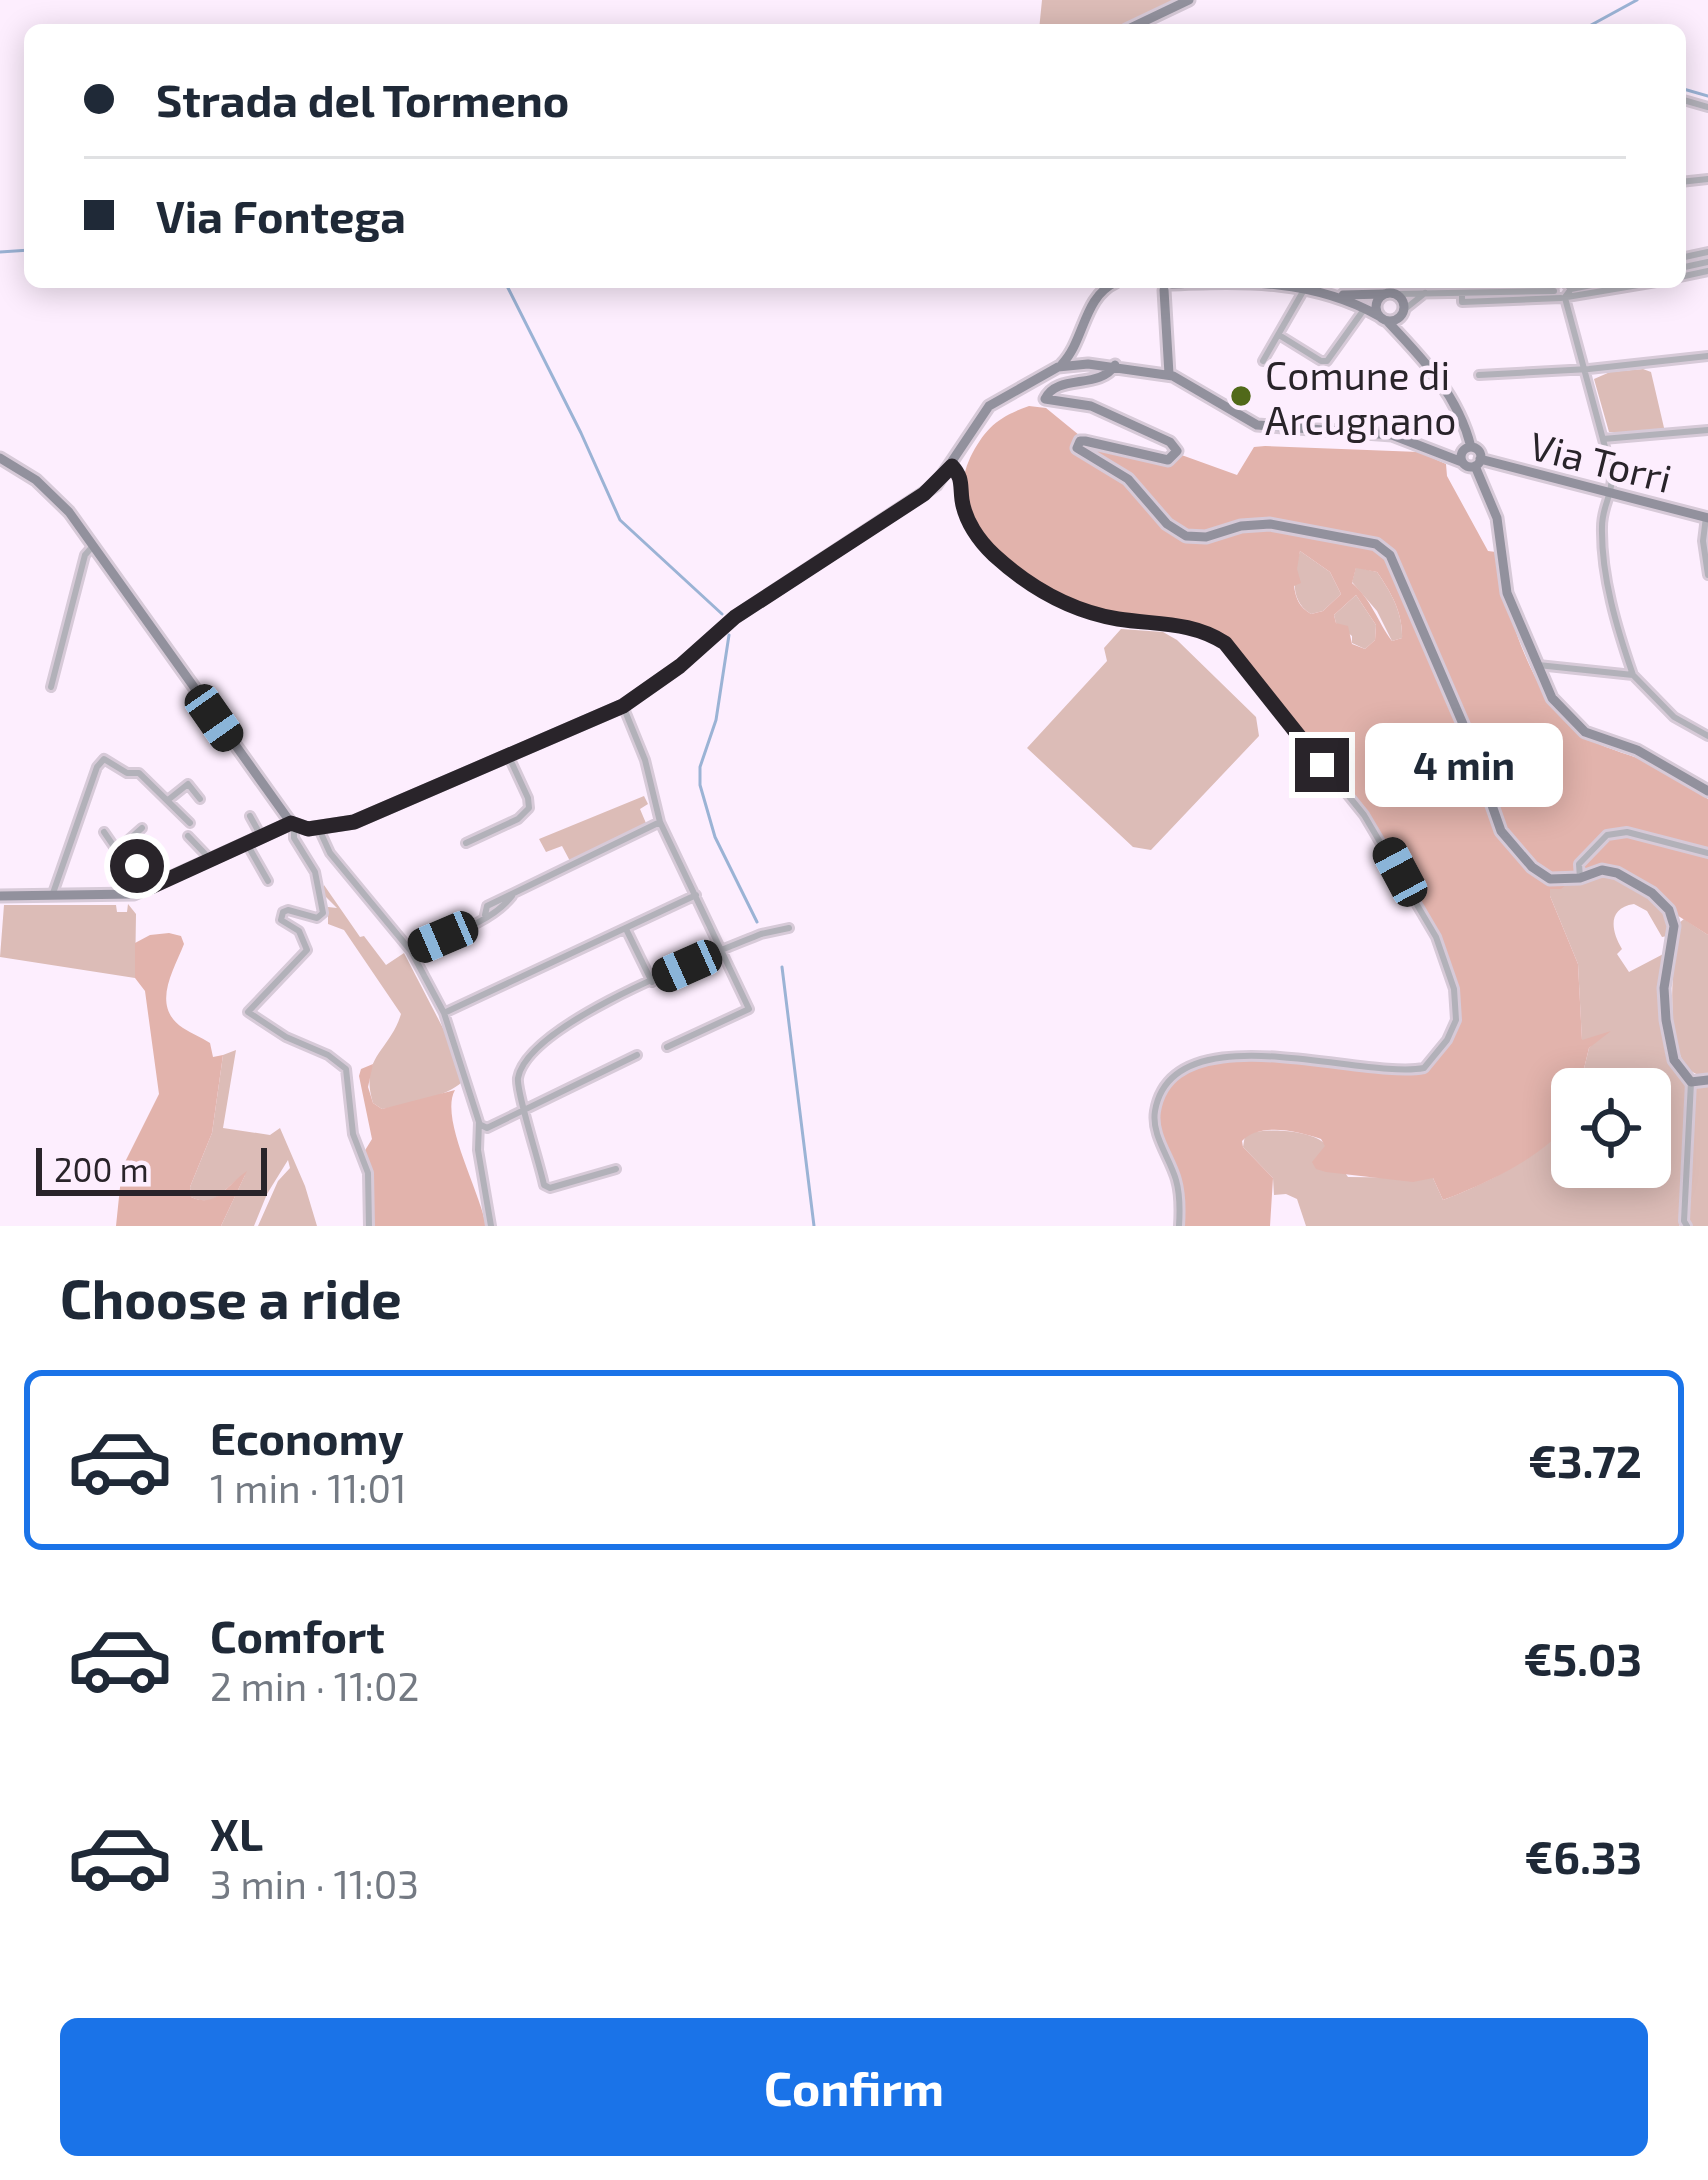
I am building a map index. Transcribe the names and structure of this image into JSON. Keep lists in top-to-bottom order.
{
  "streets": {
    "main road": ["Via Torri"]
  },
  "places": ["Comune di Arcugnano"],
  "scale_bar": "200 m",
  "page": {
    "banner": ["Strada del Tormeno", "Via Fontega"],
    "bubble": "4 min",
    "scale": "200 m",
    "heading": "Choose a ride",
    "list": [
      {
        "name": "Economy",
        "note": "1 min · 11:01",
        "value": "€3.72"
      },
      {
        "name": "Comfort",
        "note": "2 min · 11:02",
        "value": "€5.03"
      },
      {
        "name": "XL",
        "note": "3 min · 11:03",
        "value": "€6.33"
      }
    ],
    "buttons": "Confirm"
  }
}
